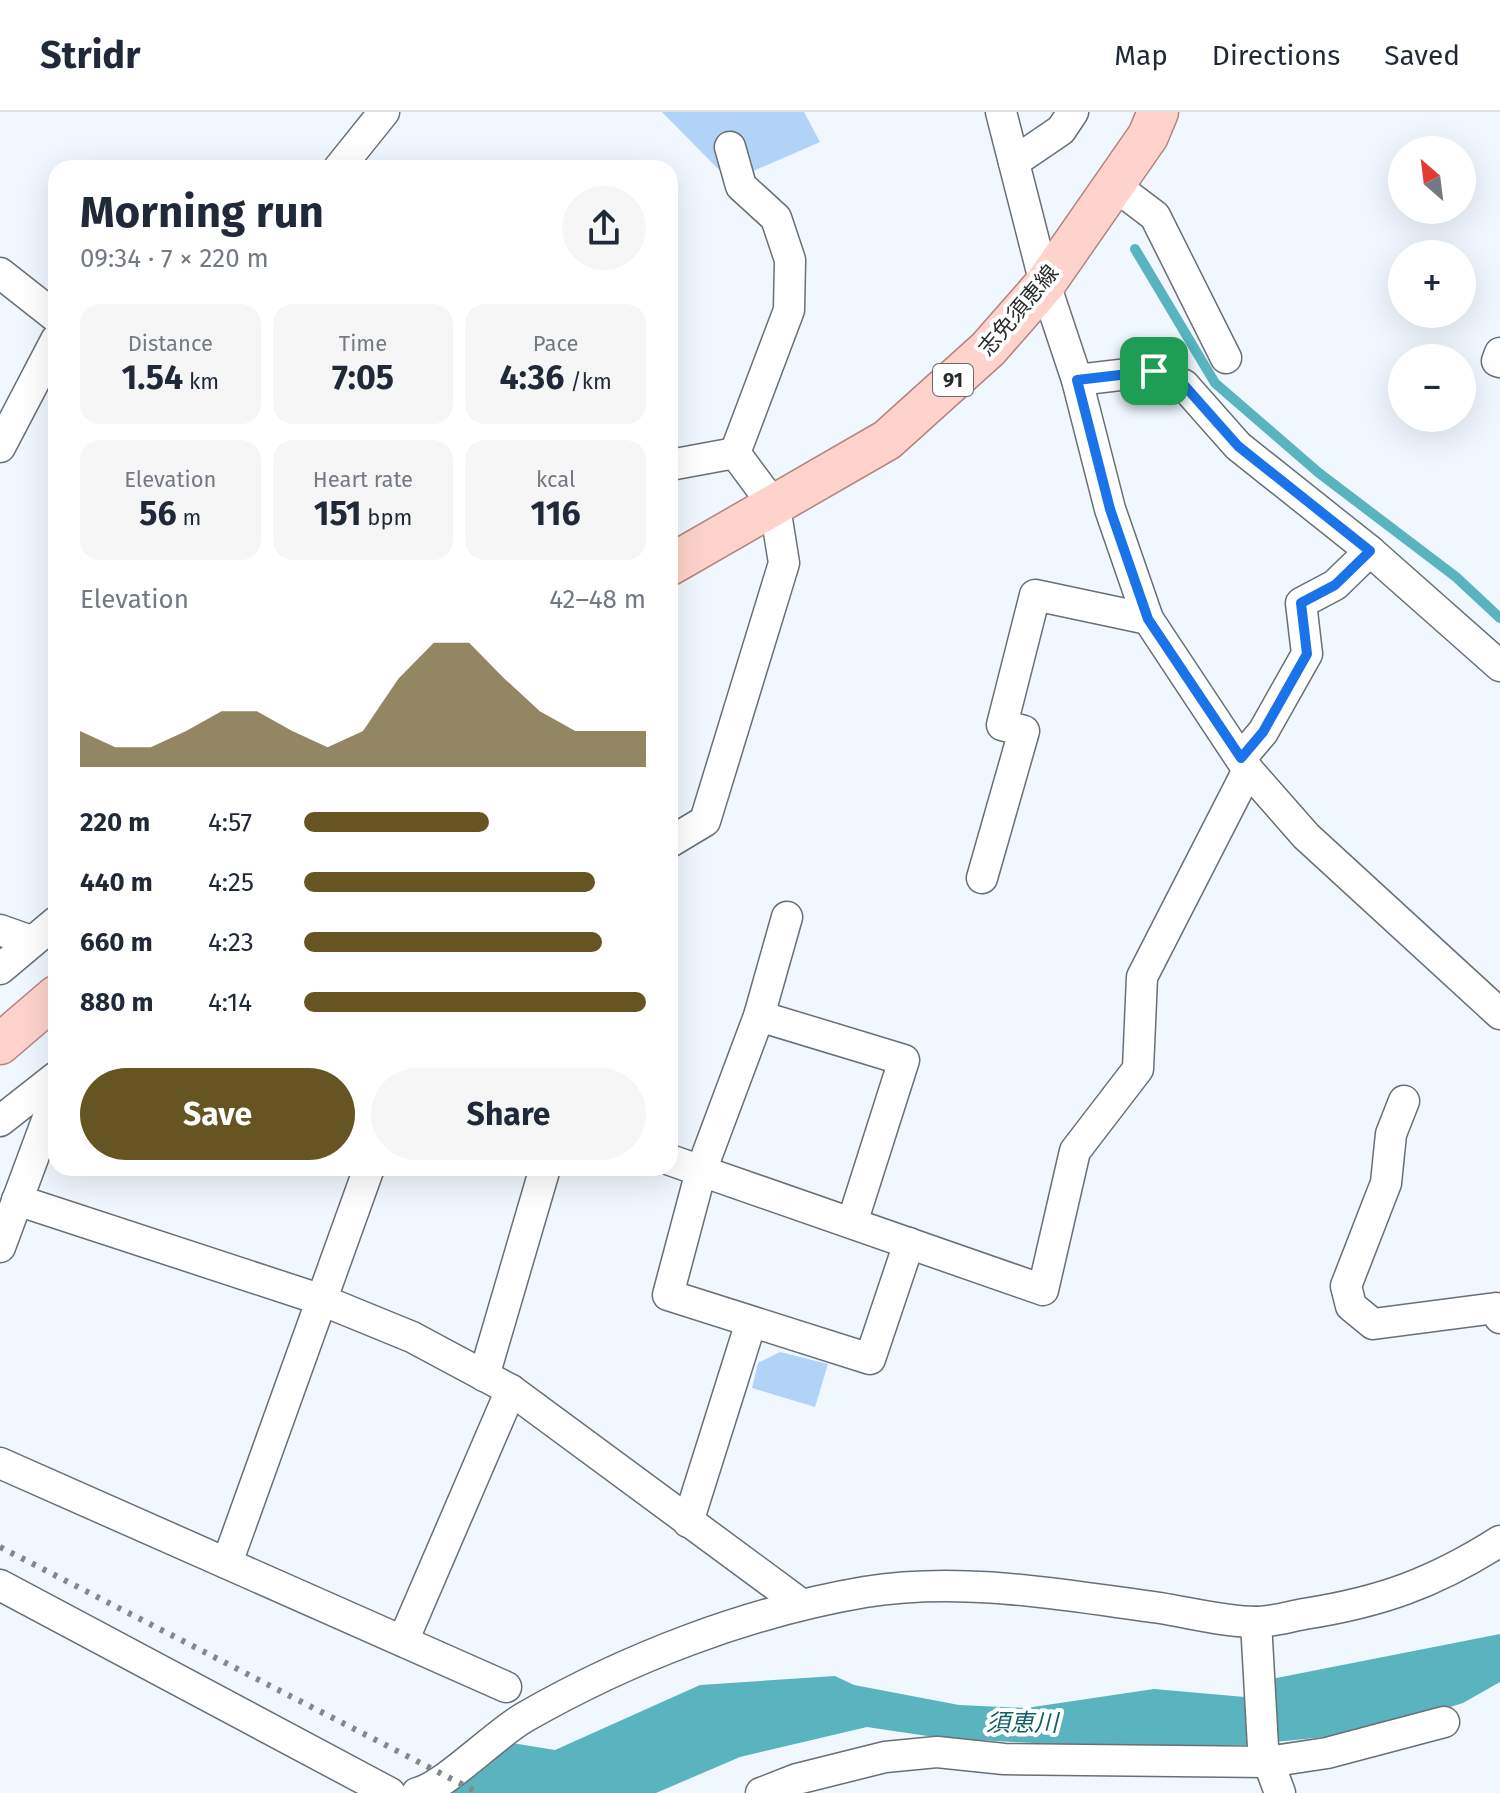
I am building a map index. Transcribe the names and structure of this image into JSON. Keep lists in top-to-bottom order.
{
  "streets": {
    "main road": ["志免須恵線", "91"]
  },
  "water": ["須恵川"],
  "north": "top left",
  "page": {
    "header": "Stridr",
    "nav": ["Map", "Directions", "Saved"],
    "map_buttons": ["+", "−"],
    "heading": ["Morning run", "09:34 · 7 × 220 m"],
    "stats": [
      ["Distance", "1.54 km"],
      ["Time", "7:05"],
      ["Pace", "4:36 /km"],
      ["Elevation", "56 m"],
      ["Heart rate", "151 bpm"],
      ["kcal", "116"]
    ],
    "chart": ["Elevation", "42–48 m"],
    "list": [
      {
        "name": "220 m",
        "note": "4:57"
      },
      {
        "name": "440 m",
        "note": "4:25"
      },
      {
        "name": "660 m",
        "note": "4:23"
      },
      {
        "name": "880 m",
        "note": "4:14"
      }
    ],
    "buttons": ["Save", "Share"]
  }
}
